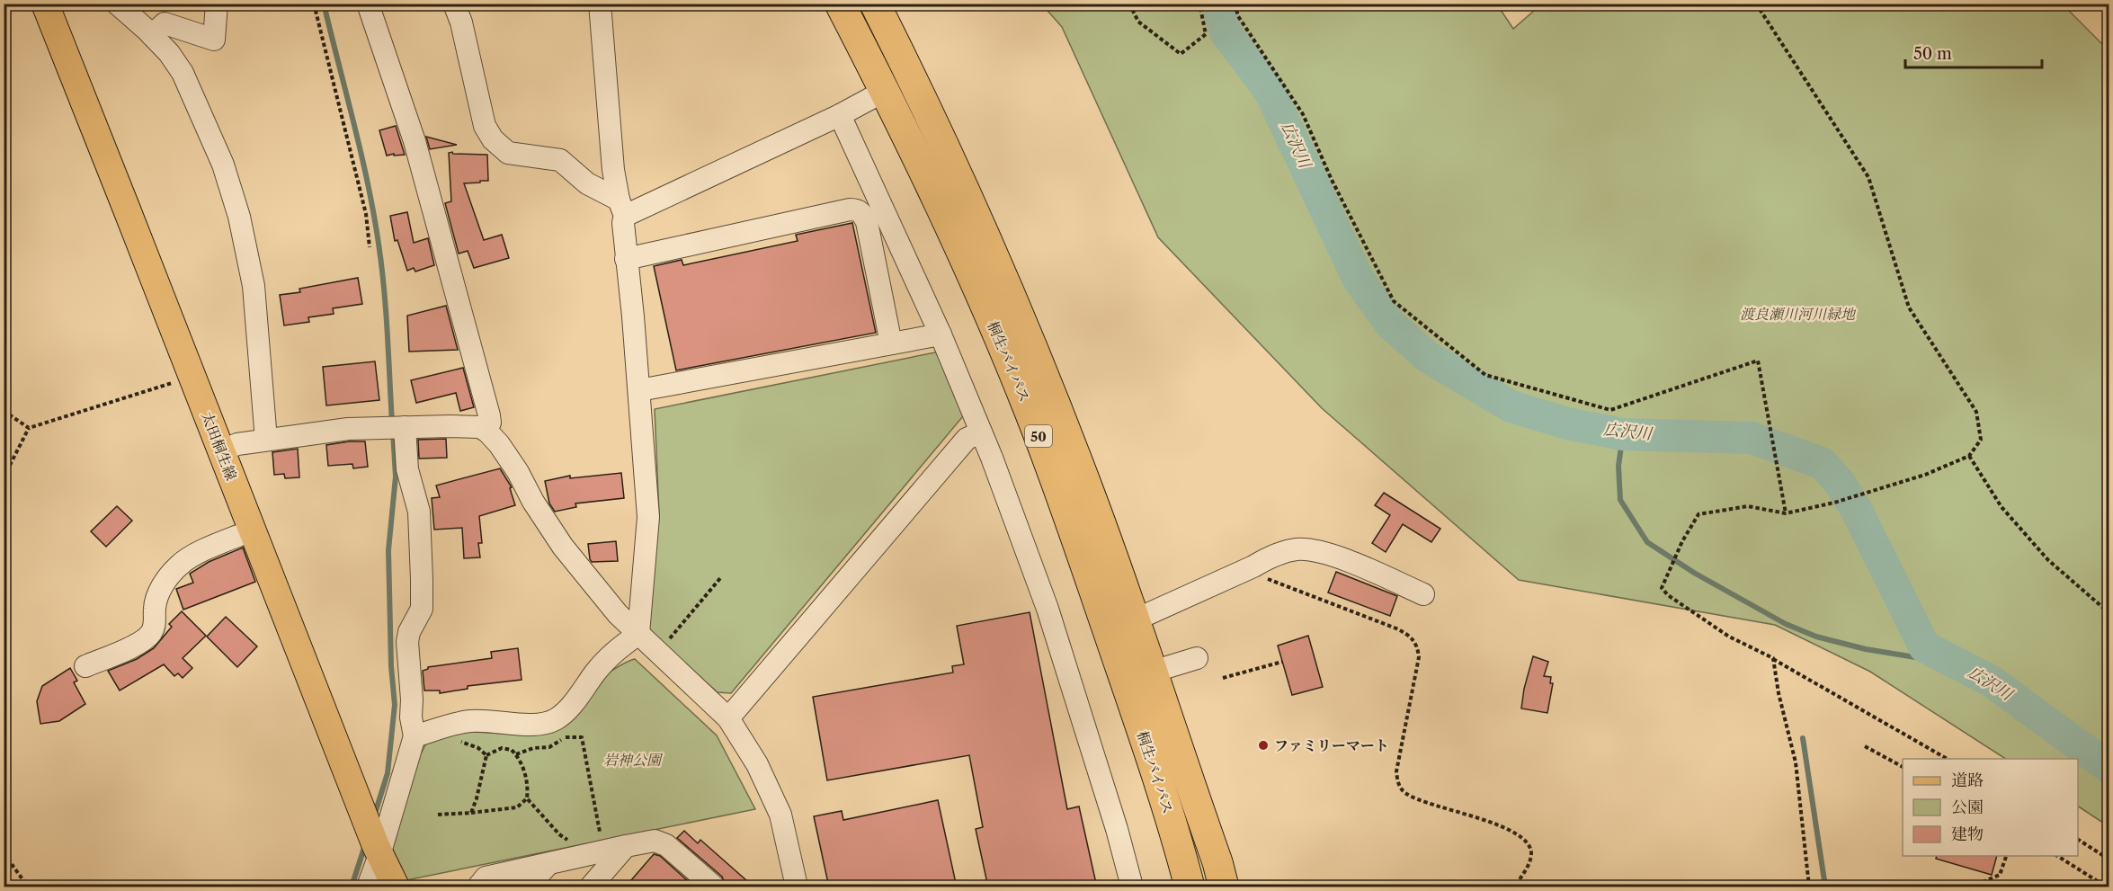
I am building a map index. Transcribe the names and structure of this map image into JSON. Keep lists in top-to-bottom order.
{
  "streets": {
    "highway": ["桐生バイパス", "50"],
    "main road": ["太田桐生線"]
  },
  "water": ["広沢川"],
  "parks": ["渡良瀬川河川緑地", "岩神公園"],
  "places": ["ファミリーマート"],
  "legend": ["道路", "公園", "建物"],
  "scale_bar": "50 m"
}
